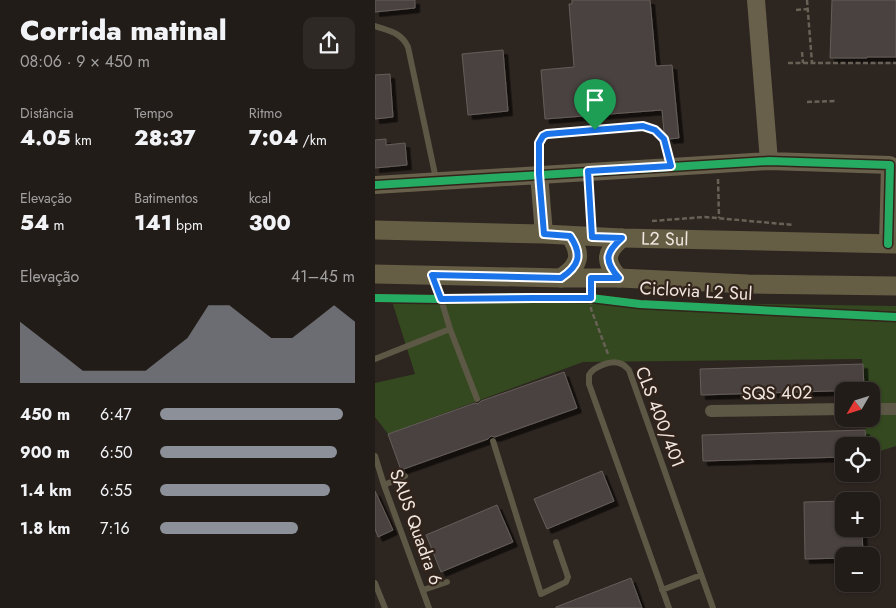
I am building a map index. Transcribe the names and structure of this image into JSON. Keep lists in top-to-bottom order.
{
  "streets": {
    "main road": ["L2 Sul"],
    "street": ["SQS 402"],
    "lane": ["CLS 400/401", "SAUS Quadra 6"],
    "cycle path": ["Ciclovia L2 Sul"]
  },
  "north": "bottom left",
  "page": {
    "heading": ["Corrida matinal", "08:06 · 9 × 450 m"],
    "stats": [
      ["Distância", "4.05 km"],
      ["Tempo", "28:37"],
      ["Ritmo", "7:04 /km"],
      ["Elevação", "54 m"],
      ["Batimentos", "141 bpm"],
      ["kcal", "300"]
    ],
    "chart": ["Elevação", "41–45 m"],
    "map_buttons": ["+", "−"],
    "list": [
      {
        "name": "450 m",
        "note": "6:47"
      },
      {
        "name": "900 m",
        "note": "6:50"
      },
      {
        "name": "1.4 km",
        "note": "6:55"
      },
      {
        "name": "1.8 km",
        "note": "7:16"
      }
    ]
  }
}
